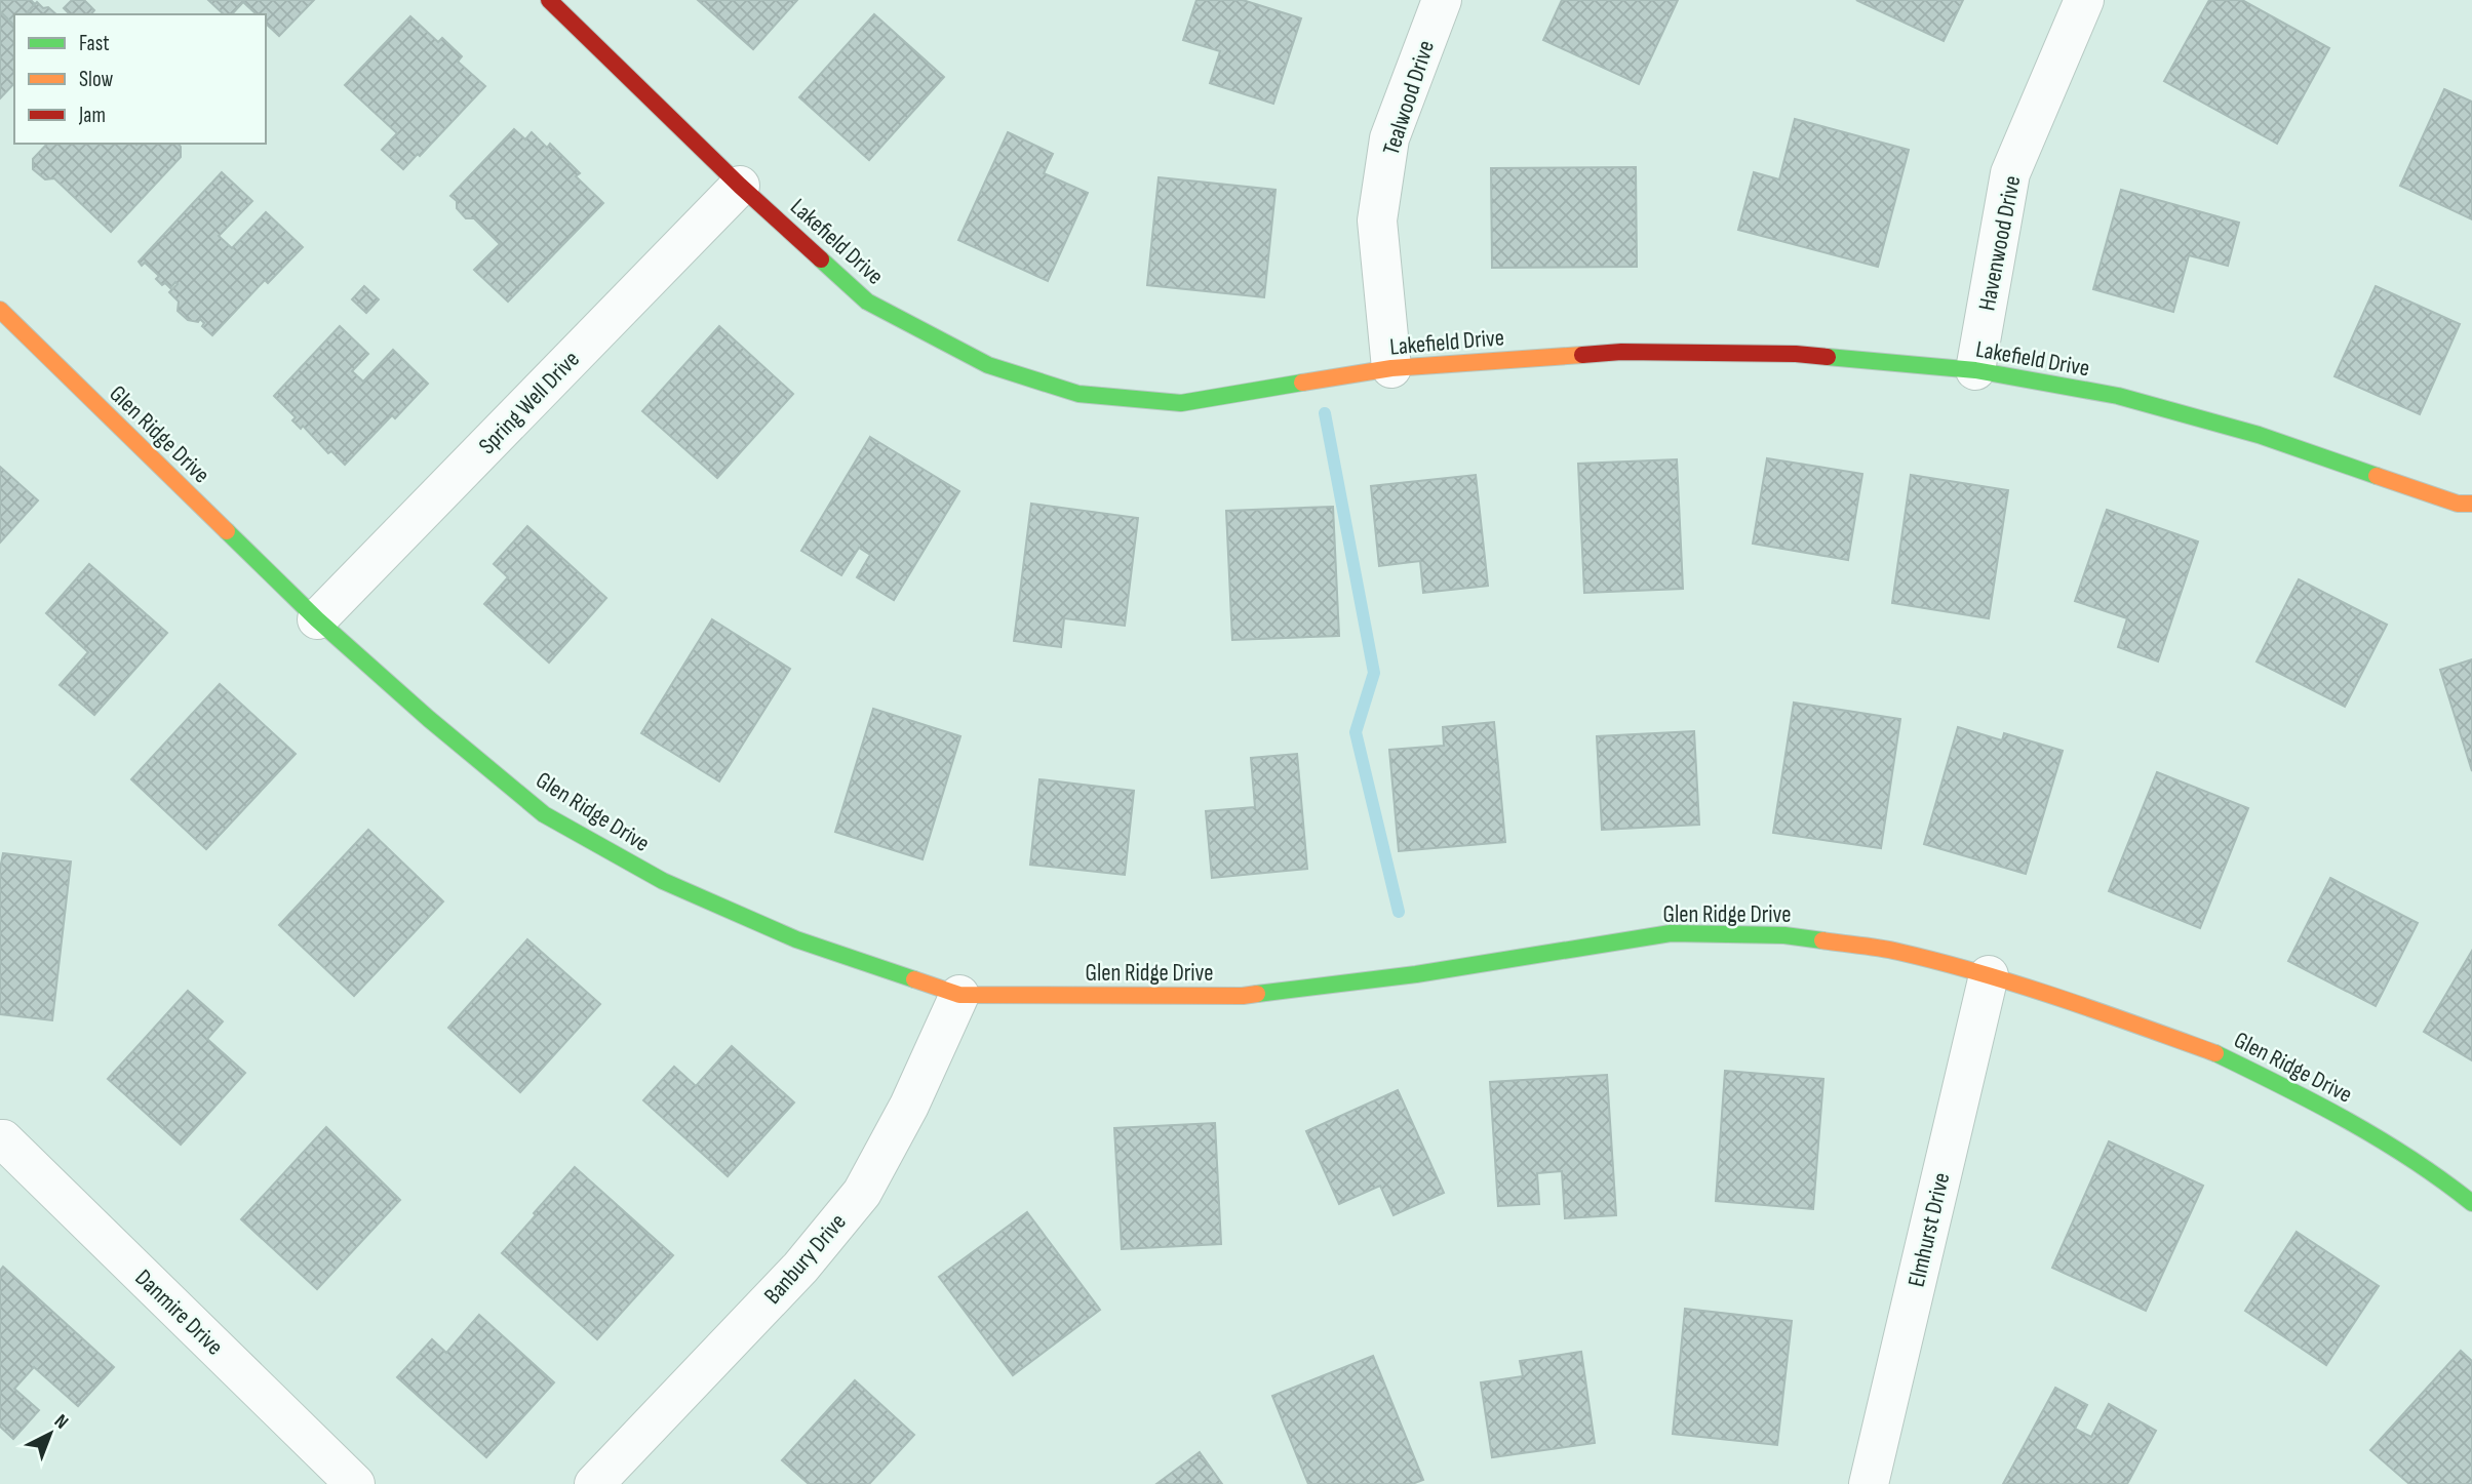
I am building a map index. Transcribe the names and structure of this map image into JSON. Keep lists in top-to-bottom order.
{
  "streets": {
    "street": [
      "Tealwood Drive",
      "Lakefield Drive",
      "Havenwood Drive",
      "Spring Well Drive",
      "Glen Ridge Drive",
      "Elmhurst Drive",
      "Banbury Drive",
      "Danmire Drive"
    ]
  },
  "crossings": [
    ["Tealwood Drive", "Lakefield Drive"],
    ["Lakefield Drive", "Havenwood Drive"],
    ["Lakefield Drive", "Spring Well Drive"],
    ["Spring Well Drive", "Glen Ridge Drive"],
    ["Glen Ridge Drive", "Elmhurst Drive"],
    ["Glen Ridge Drive", "Banbury Drive"]
  ],
  "legend": ["Fast", "Slow", "Jam"],
  "north": "top right"
}
